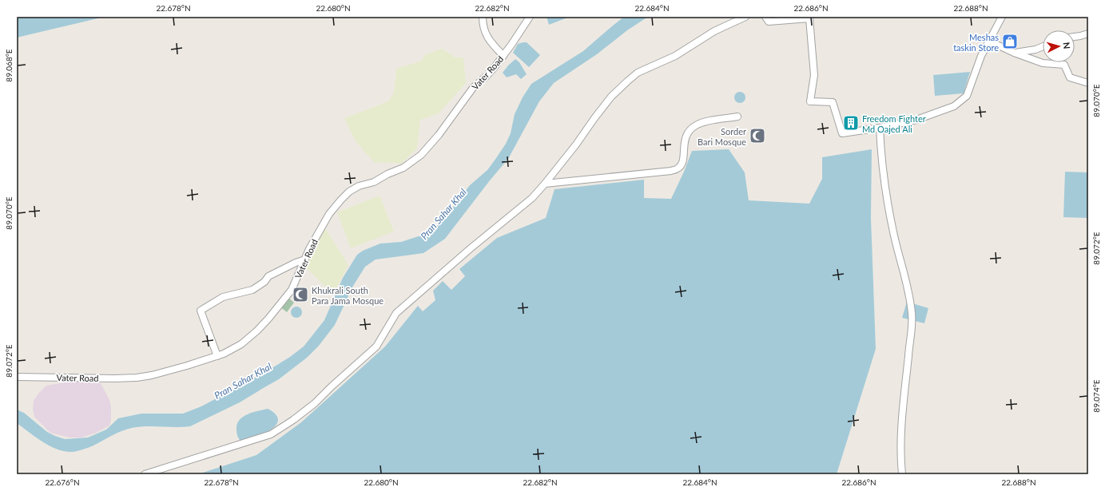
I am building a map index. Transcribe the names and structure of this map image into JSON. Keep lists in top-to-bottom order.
{
  "streets": {
    "street": ["Vater Road"]
  },
  "water": ["Pran Sahar Khal"],
  "places": {
    "shop": ["Meshas taskin Store"],
    "building": ["Freedom Fighter Md Oajed Ali"],
    "mosque": ["Sorder Bari Mosque", "Khukrali South Para Jama Mosque"]
  },
  "north": "right",
  "coordinates": [
    "22.678°N",
    "22.680°N",
    "22.682°N",
    "22.684°N",
    "22.686°N",
    "22.688°N",
    "89.068°E",
    "89.070°E",
    "89.072°E",
    "89.074°E",
    "22.676°N"
  ]
}
